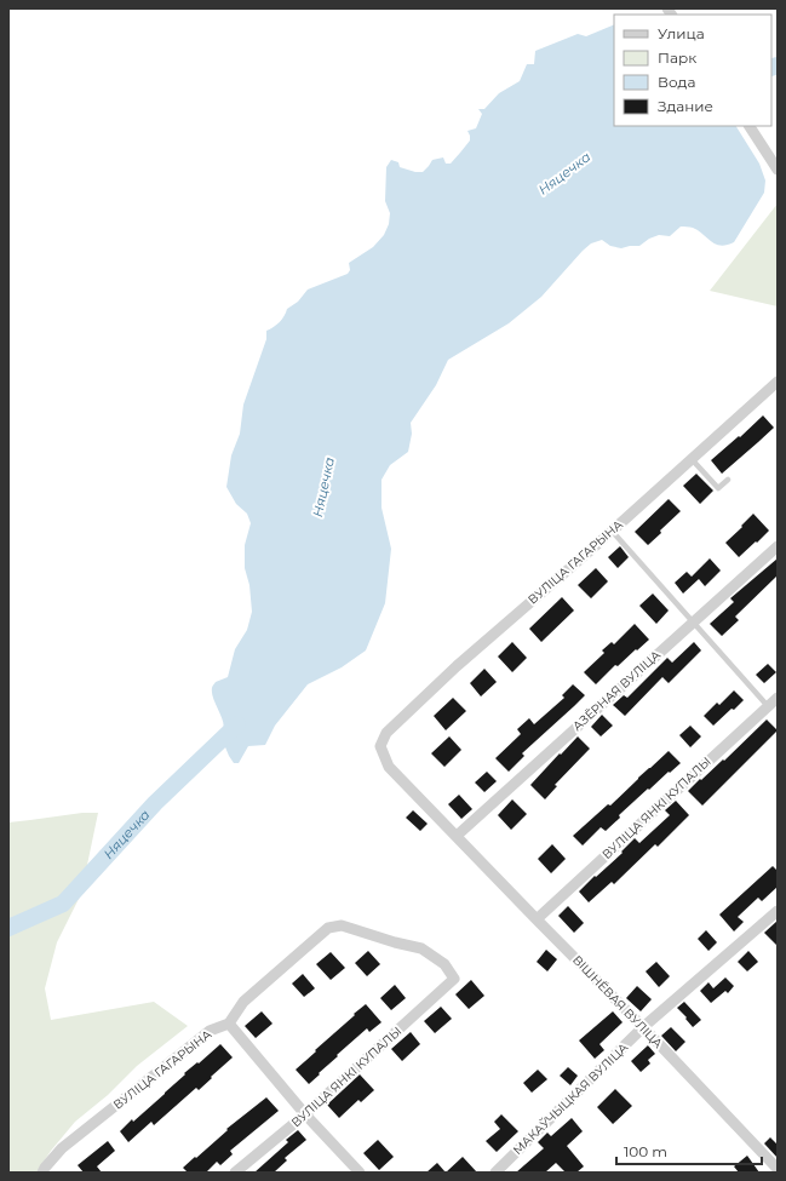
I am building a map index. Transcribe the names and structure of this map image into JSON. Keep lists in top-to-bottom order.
{
  "streets": {
    "street": [
      "ВУЛІЦА ГАГАРЫНА",
      "АЗЁРНАЯ ВУЛІЦА",
      "ВУЛІЦА ЯНКІ КУПАЛЫ",
      "ВІШНЁВАЯ ВУЛІЦА",
      "МАКАЎЧЫЦКАЯ ВУЛІЦА"
    ]
  },
  "crossings": [
    ["ВУЛІЦА ГАГАРЫНА", "ВУЛІЦА ЯНКІ КУПАЛЫ"],
    ["ВУЛІЦА ГАГАРЫНА", "ВІШНЁВАЯ ВУЛІЦА"],
    ["АЗЁРНАЯ ВУЛІЦА", "ВІШНЁВАЯ ВУЛІЦА"],
    ["ВУЛІЦА ЯНКІ КУПАЛЫ", "ВІШНЁВАЯ ВУЛІЦА"],
    ["ВІШНЁВАЯ ВУЛІЦА", "МАКАЎЧЫЦКАЯ ВУЛІЦА"]
  ],
  "water": ["Няцечка"],
  "legend": [
    "Улица",
    "Парк",
    "Вода",
    "Здание"
  ],
  "scale_bar": "100 m"
}
